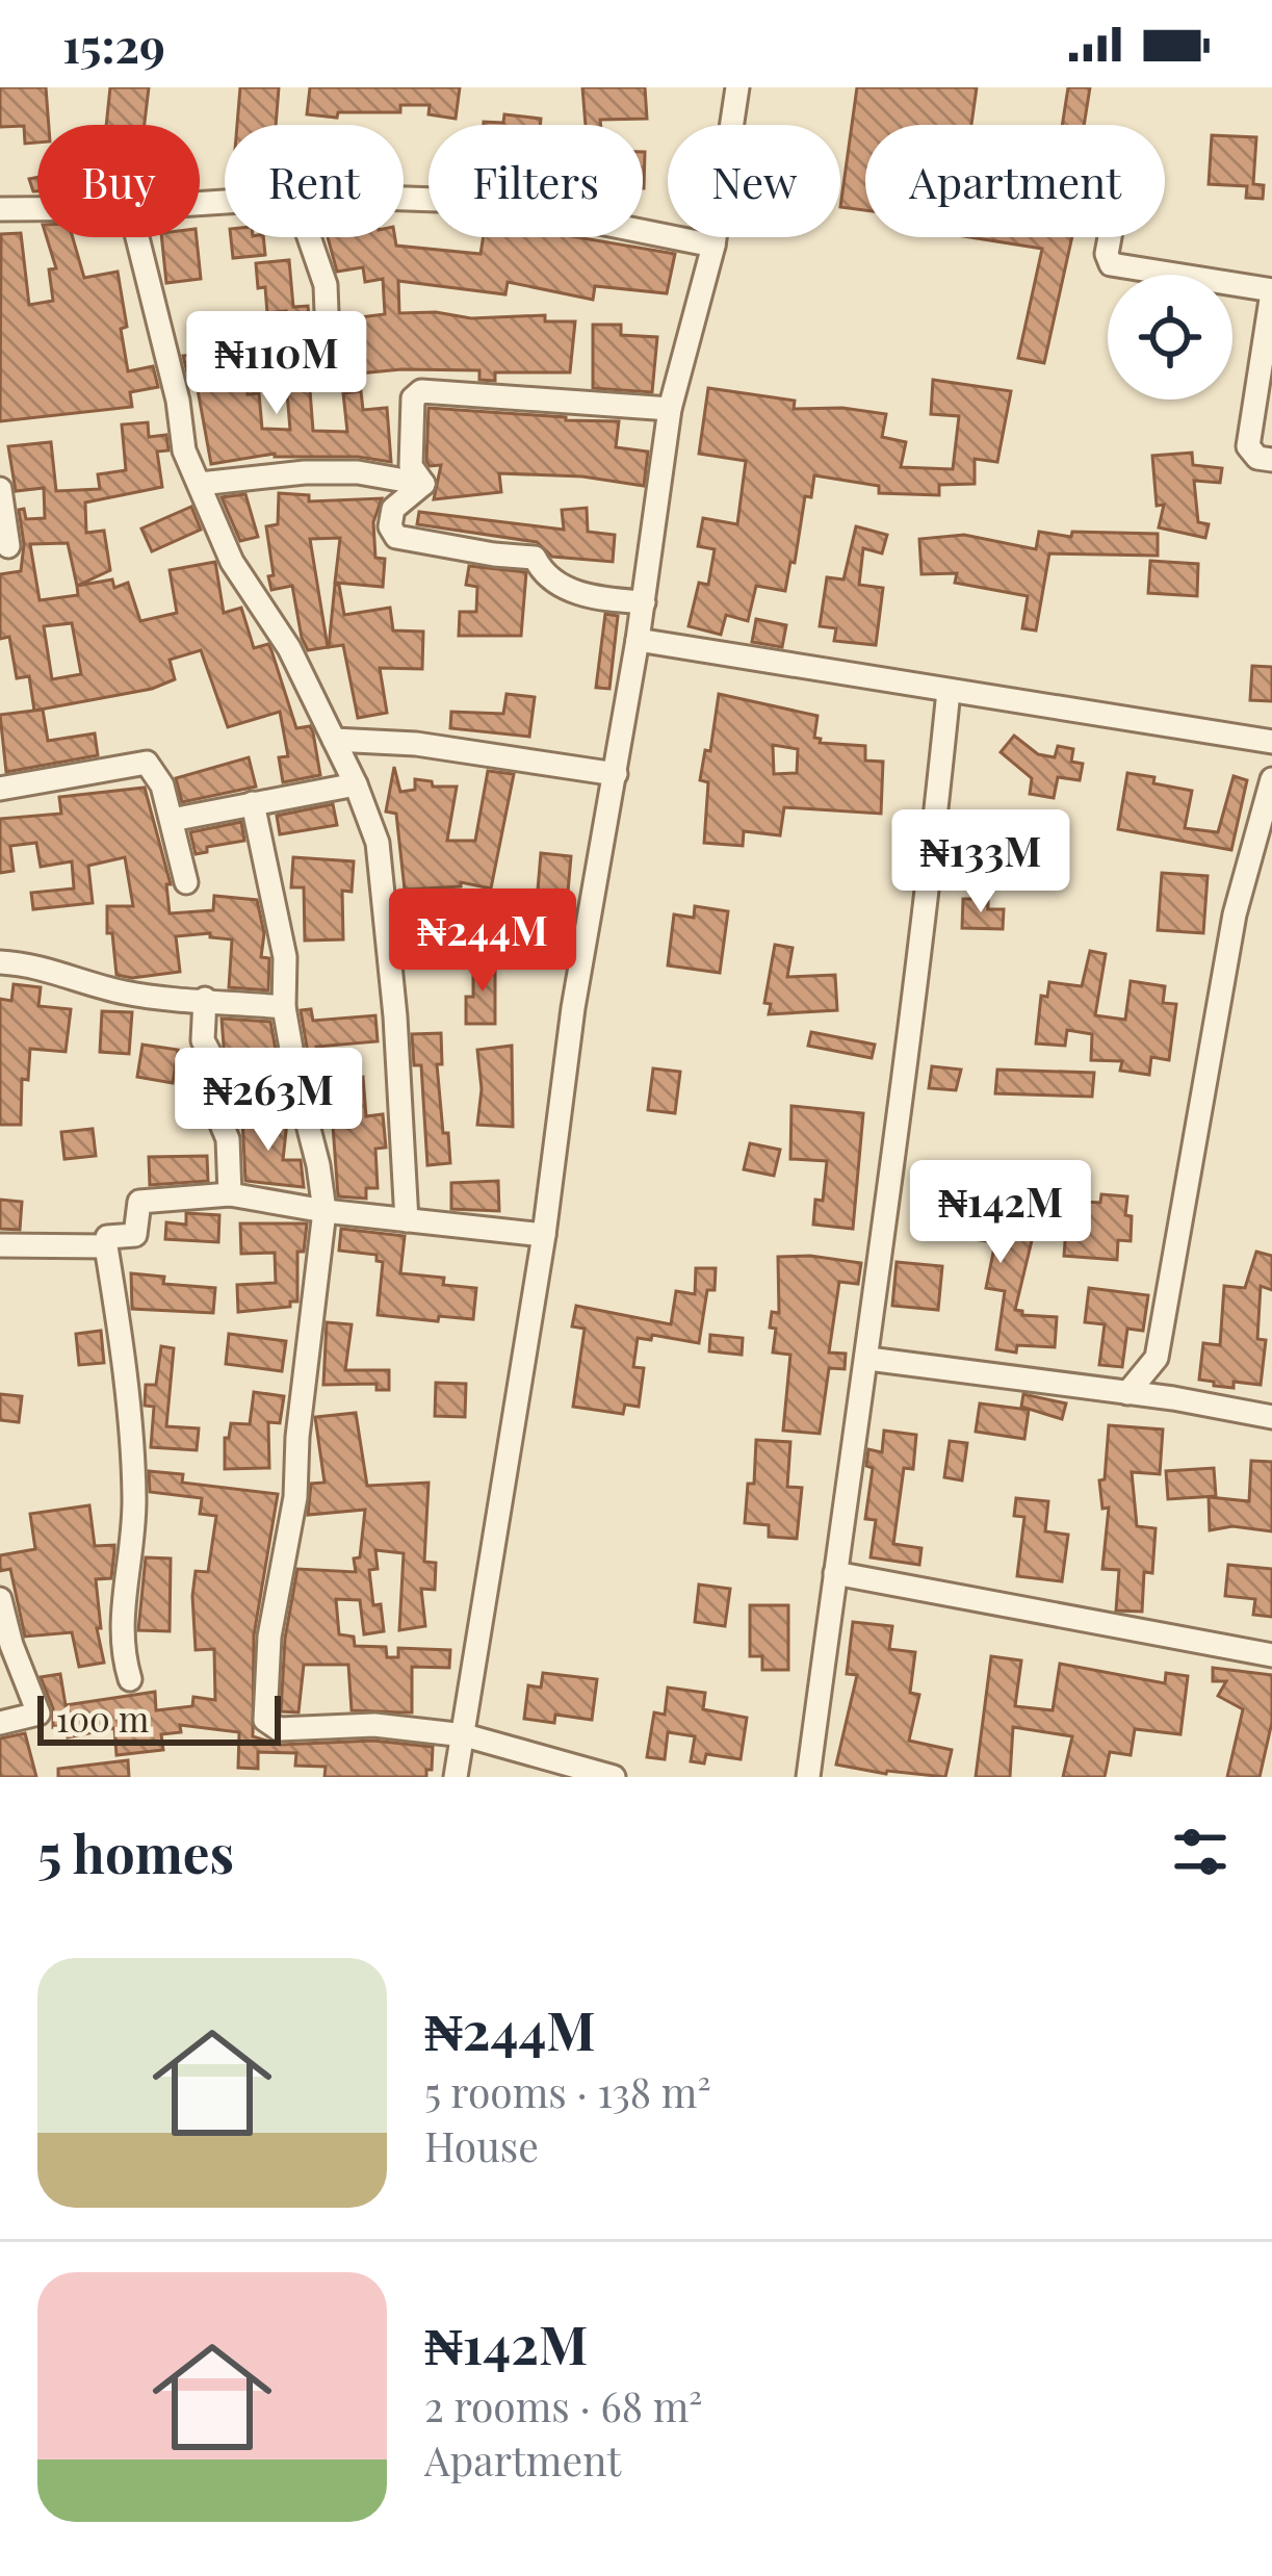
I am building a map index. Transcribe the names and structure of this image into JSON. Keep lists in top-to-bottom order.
{
  "scale_bar": "100 m",
  "page": {
    "status": "15:29",
    "chip": [
      "Buy",
      "Rent",
      "Filters",
      "New",
      "Apartment"
    ],
    "price": [
      "₦110M",
      "₦133M",
      "₦244M",
      "₦263M",
      "₦142M"
    ],
    "scale": "100 m",
    "heading": "5 homes",
    "list": [
      {
        "name": "₦244M",
        "note": "5 rooms · 138 m² · House"
      },
      {
        "name": "₦142M",
        "note": "2 rooms · 68 m² · Apartment"
      }
    ]
  }
}
